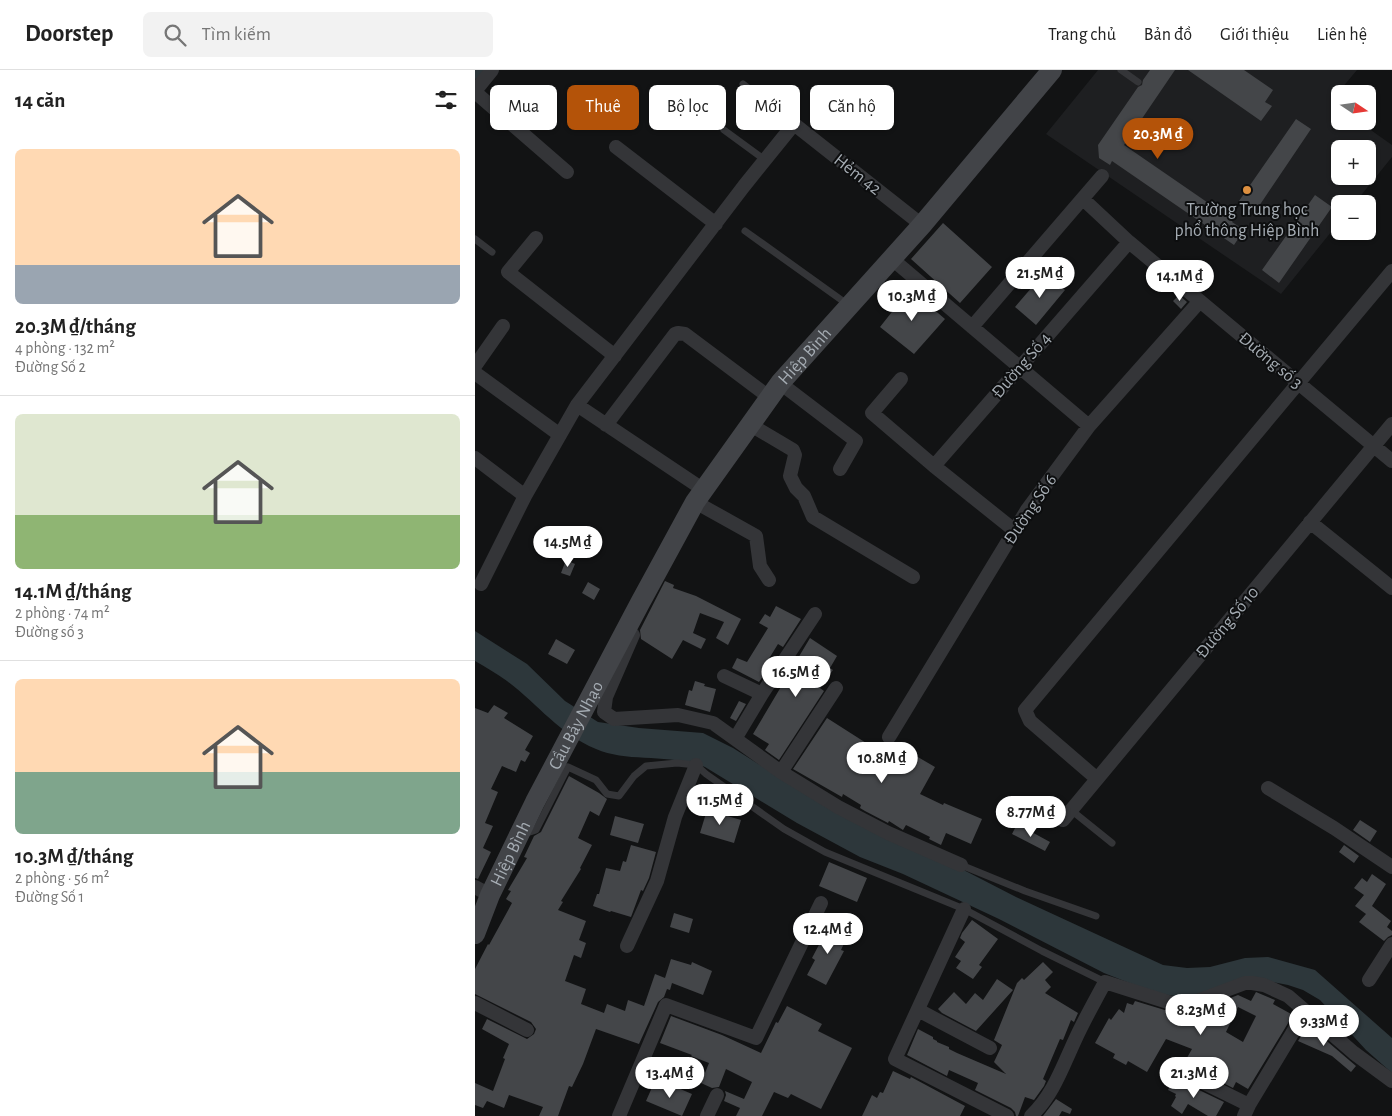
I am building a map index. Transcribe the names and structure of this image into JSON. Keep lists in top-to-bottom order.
{
  "streets": {
    "main road": ["Hiệp Bình", "Cầu Bảy Nhạo"],
    "street": [
      "Hẻm 42",
      "Đường số 3",
      "Đường Số 4",
      "Đường Số 6",
      "Đường Số 10"
    ]
  },
  "crossings": [
    ["Hẻm 42", "Hiệp Bình"],
    ["Hiệp Bình", "Cầu Bảy Nhạo"],
    ["Đường số 3", "Đường Số 4"],
    ["Đường số 3", "Đường Số 6"],
    ["Đường số 3", "Đường Số 10"]
  ],
  "places": ["Trường Trung học phổ thông Hiệp Bình"],
  "north": "right",
  "page": {
    "header": "Doorstep",
    "search": "Tìm kiếm",
    "nav": [
      "Trang chủ",
      "Bản đồ",
      "Giới thiệu",
      "Liên hệ"
    ],
    "heading": "14 căn",
    "map_buttons": ["+", "−"],
    "chip": [
      "Mua",
      "Thuê",
      "Bộ lọc",
      "Mới",
      "Căn hộ"
    ],
    "price": [
      "20.3M ₫",
      "21.5M ₫",
      "14.1M ₫",
      "10.3M ₫",
      "14.5M ₫",
      "16.5M ₫",
      "10.8M ₫",
      "11.5M ₫",
      "8.77M ₫",
      "12.4M ₫",
      "8.23M ₫",
      "9.33M ₫",
      "13.4M ₫",
      "21.3M ₫"
    ],
    "list": [
      {
        "name": "20.3M ₫/tháng",
        "note": "4 phòng · 132 m² · Đường Số 2"
      },
      {
        "name": "14.1M ₫/tháng",
        "note": "2 phòng · 74 m² · Đường số 3"
      },
      {
        "name": "10.3M ₫/tháng",
        "note": "2 phòng · 56 m² · Đường Số 1"
      }
    ]
  }
}
